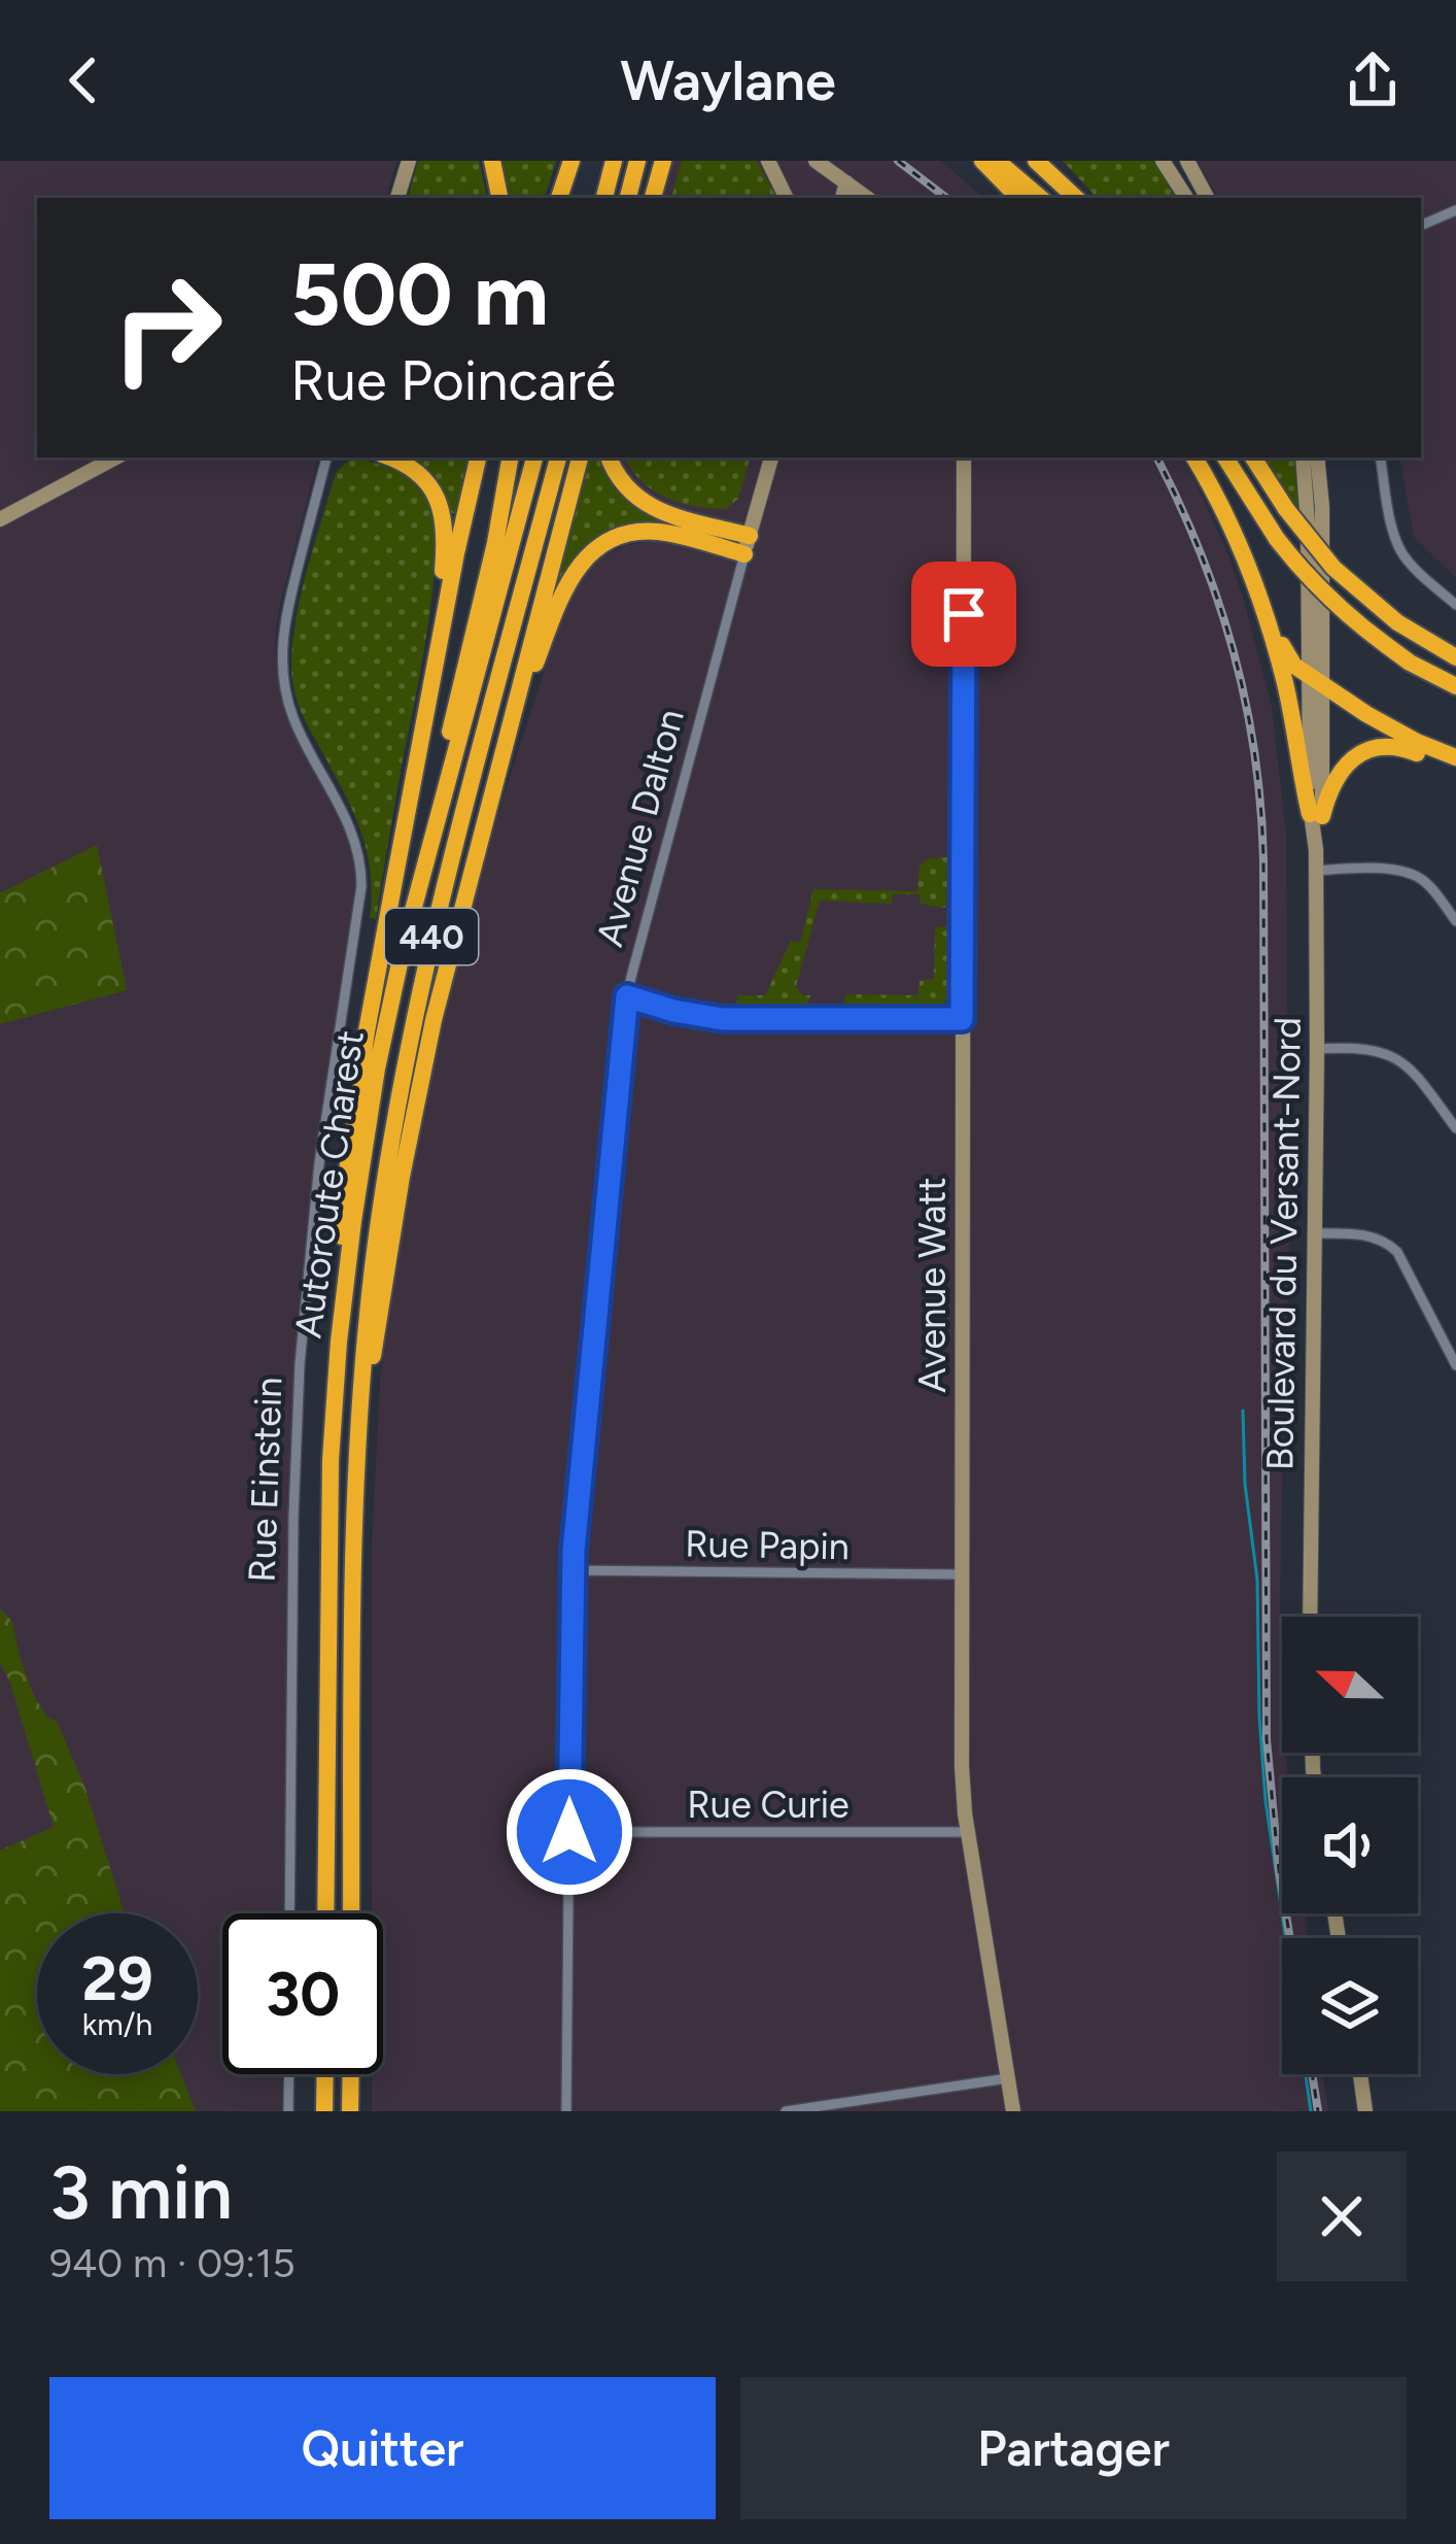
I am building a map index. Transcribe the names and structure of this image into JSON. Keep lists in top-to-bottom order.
{
  "streets": {
    "highway": ["440", "Autoroute Charest"],
    "street": [
      "Avenue Dalton",
      "Boulevard du Versant-Nord",
      "Avenue Watt",
      "Rue Einstein",
      "Rue Papin",
      "Rue Curie"
    ]
  },
  "crossings": [
    ["Avenue Dalton", "Rue Papin"],
    ["Avenue Dalton", "Rue Curie"],
    ["Avenue Watt", "Rue Papin"],
    ["Avenue Watt", "Rue Curie"]
  ],
  "north": "left",
  "page": {
    "header": "Waylane",
    "turn": ["500 m", "Rue Poincaré"],
    "speed": "29 km/h",
    "limit": "30",
    "heading": ["3 min", "940 m · 09:15"],
    "buttons": ["Quitter", "Partager"]
  }
}
